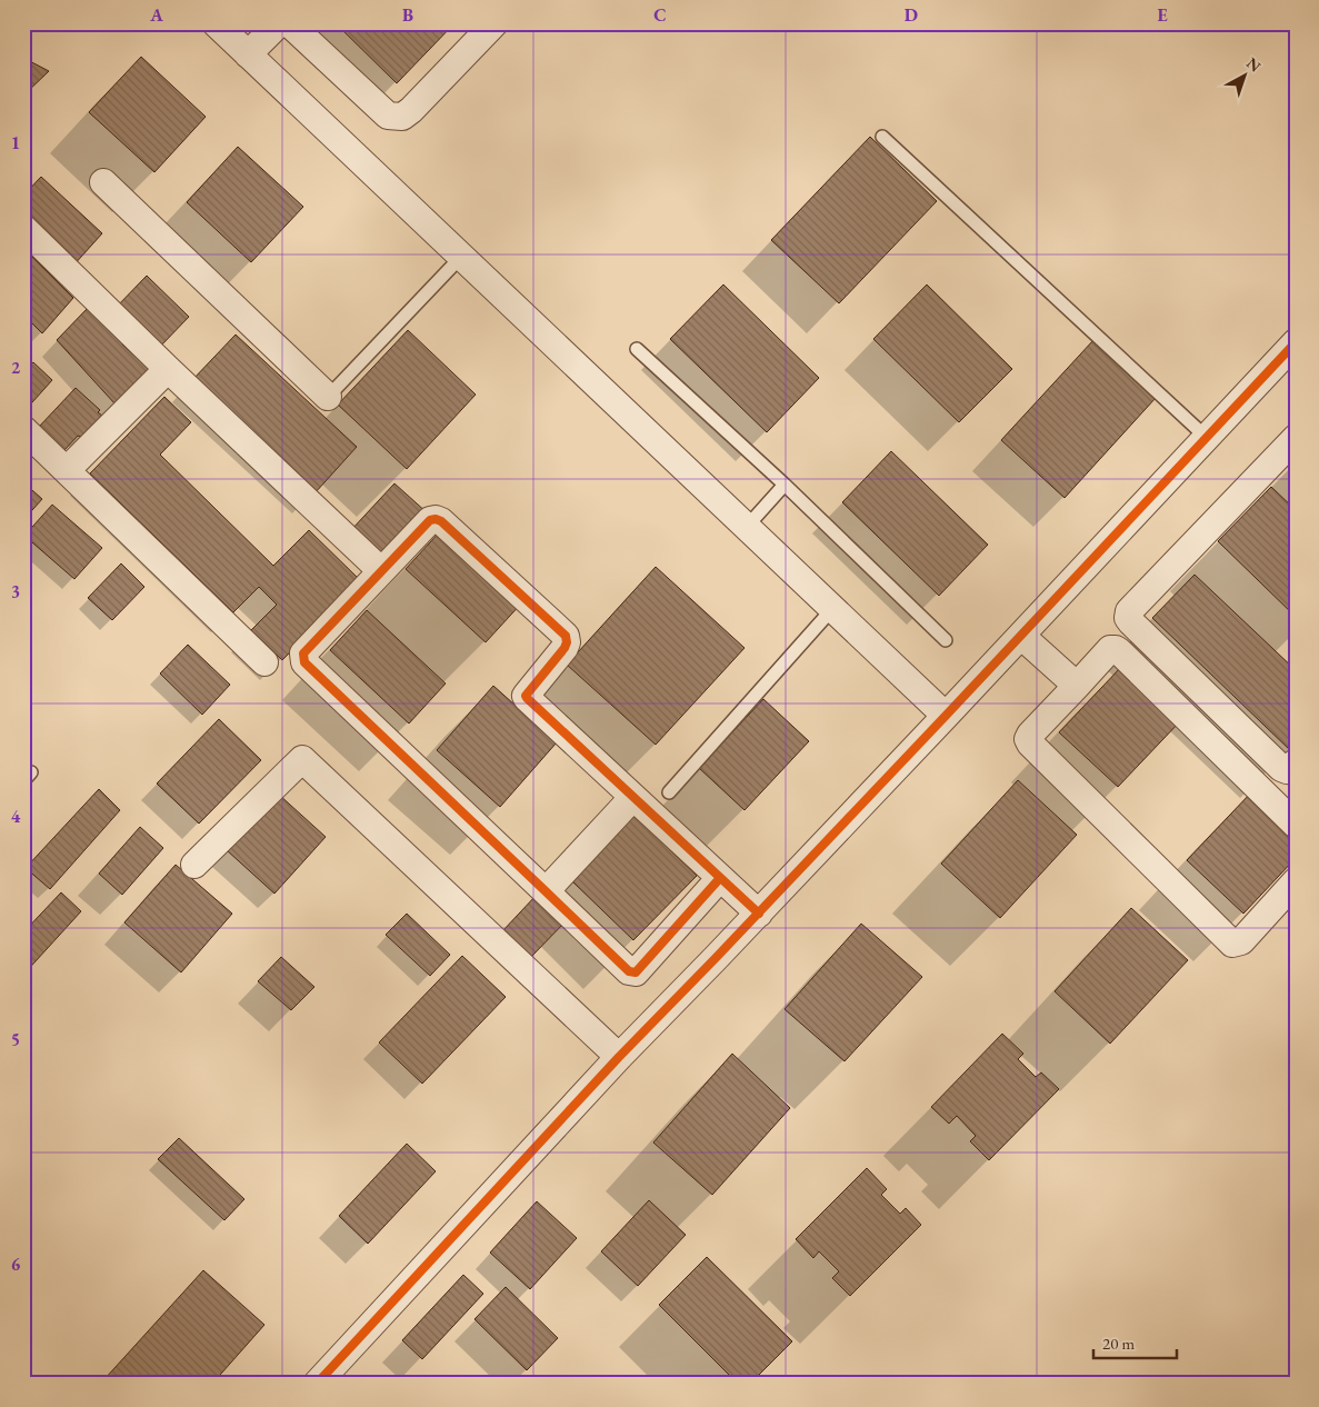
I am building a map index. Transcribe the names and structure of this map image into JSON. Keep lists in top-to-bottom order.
{
  "scale_bar": "20 m",
  "north": "top right",
  "grid": {
    "columns": [
      "A",
      "B",
      "C",
      "D",
      "E"
    ],
    "rows": [
      "1",
      "2",
      "3",
      "4",
      "5",
      "6"
    ]
  }
}
